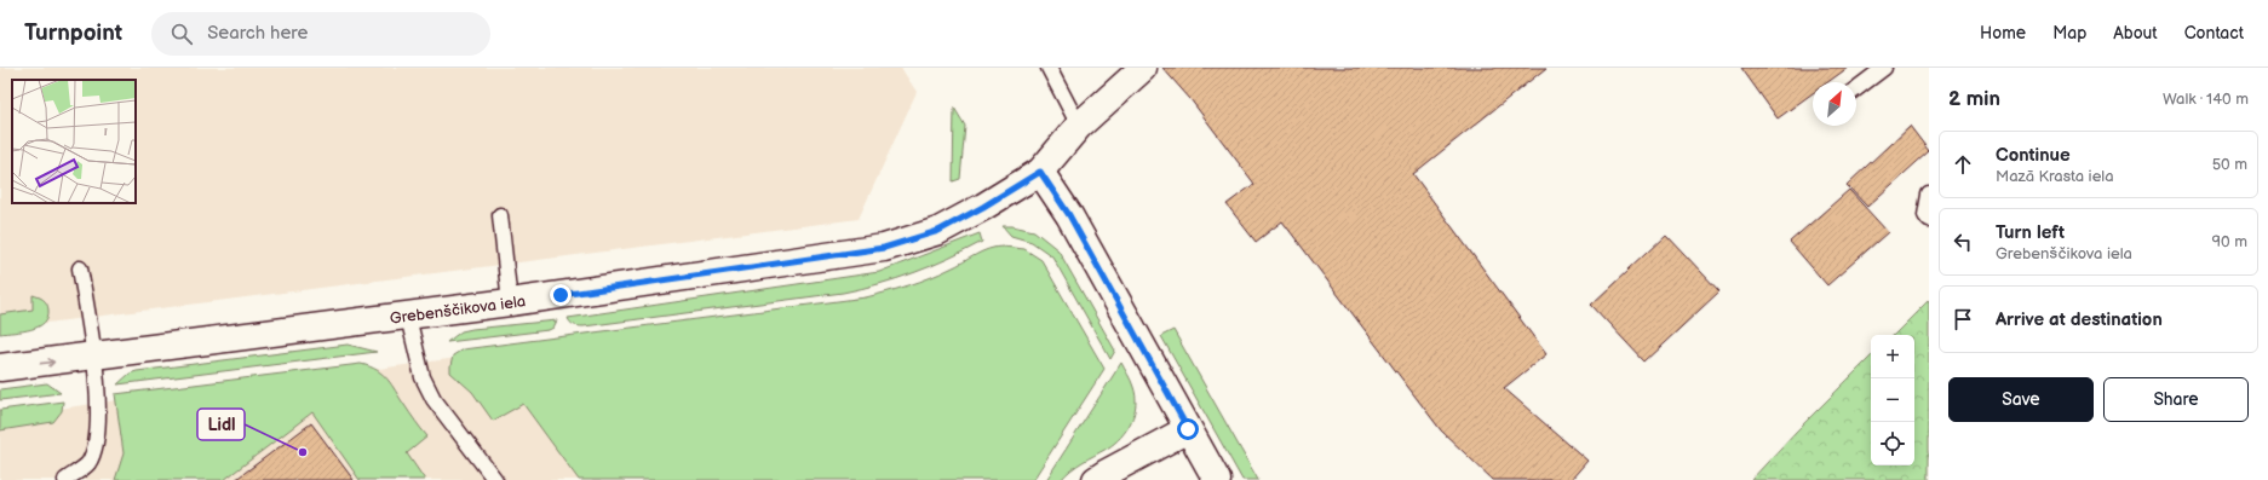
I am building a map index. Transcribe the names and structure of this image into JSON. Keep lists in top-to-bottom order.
{
  "streets": {
    "street": ["Grebenščikova iela"]
  },
  "places": ["Lidl"],
  "north": "top right",
  "page": {
    "header": "Turnpoint",
    "search": "Search here",
    "nav": [
      "Home",
      "Map",
      "About",
      "Contact"
    ],
    "heading": ["2 min", "Walk · 140 m"],
    "list": [
      ["Continue", "Mazā Krasta iela", "50 m"],
      ["Turn left", "Grebenščikova iela", "90 m"],
      "Arrive at destination"
    ],
    "map_buttons": ["+", "−"],
    "buttons": ["Save", "Share"]
  }
}
